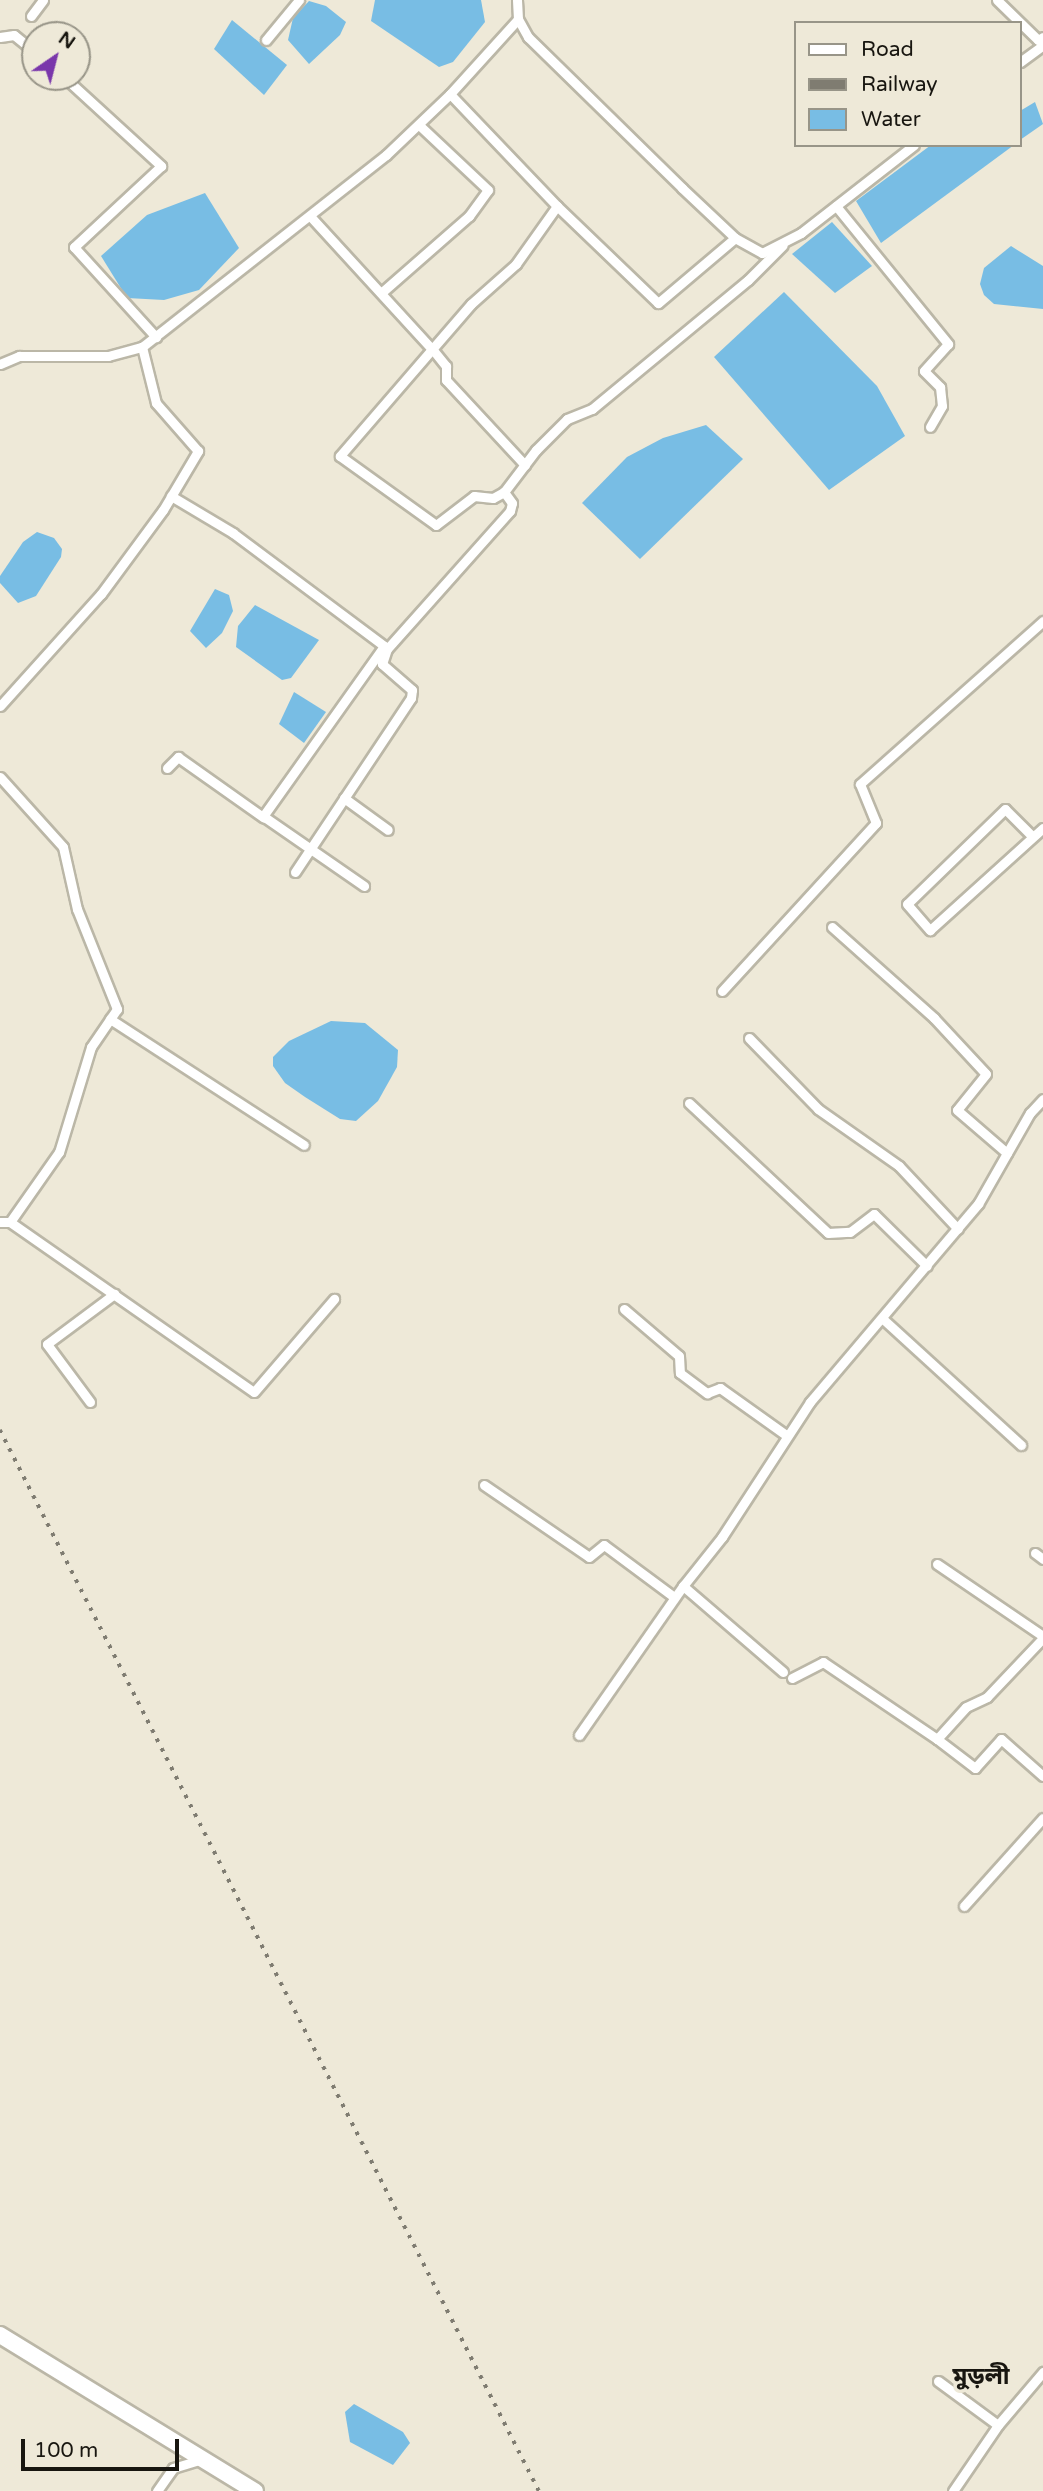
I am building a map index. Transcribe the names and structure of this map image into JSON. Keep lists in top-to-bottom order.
{
  "districts": ["মুড়লী"],
  "legend": ["Road", "Railway", "Water"],
  "scale_bar": "100 m",
  "north": "top right"
}
